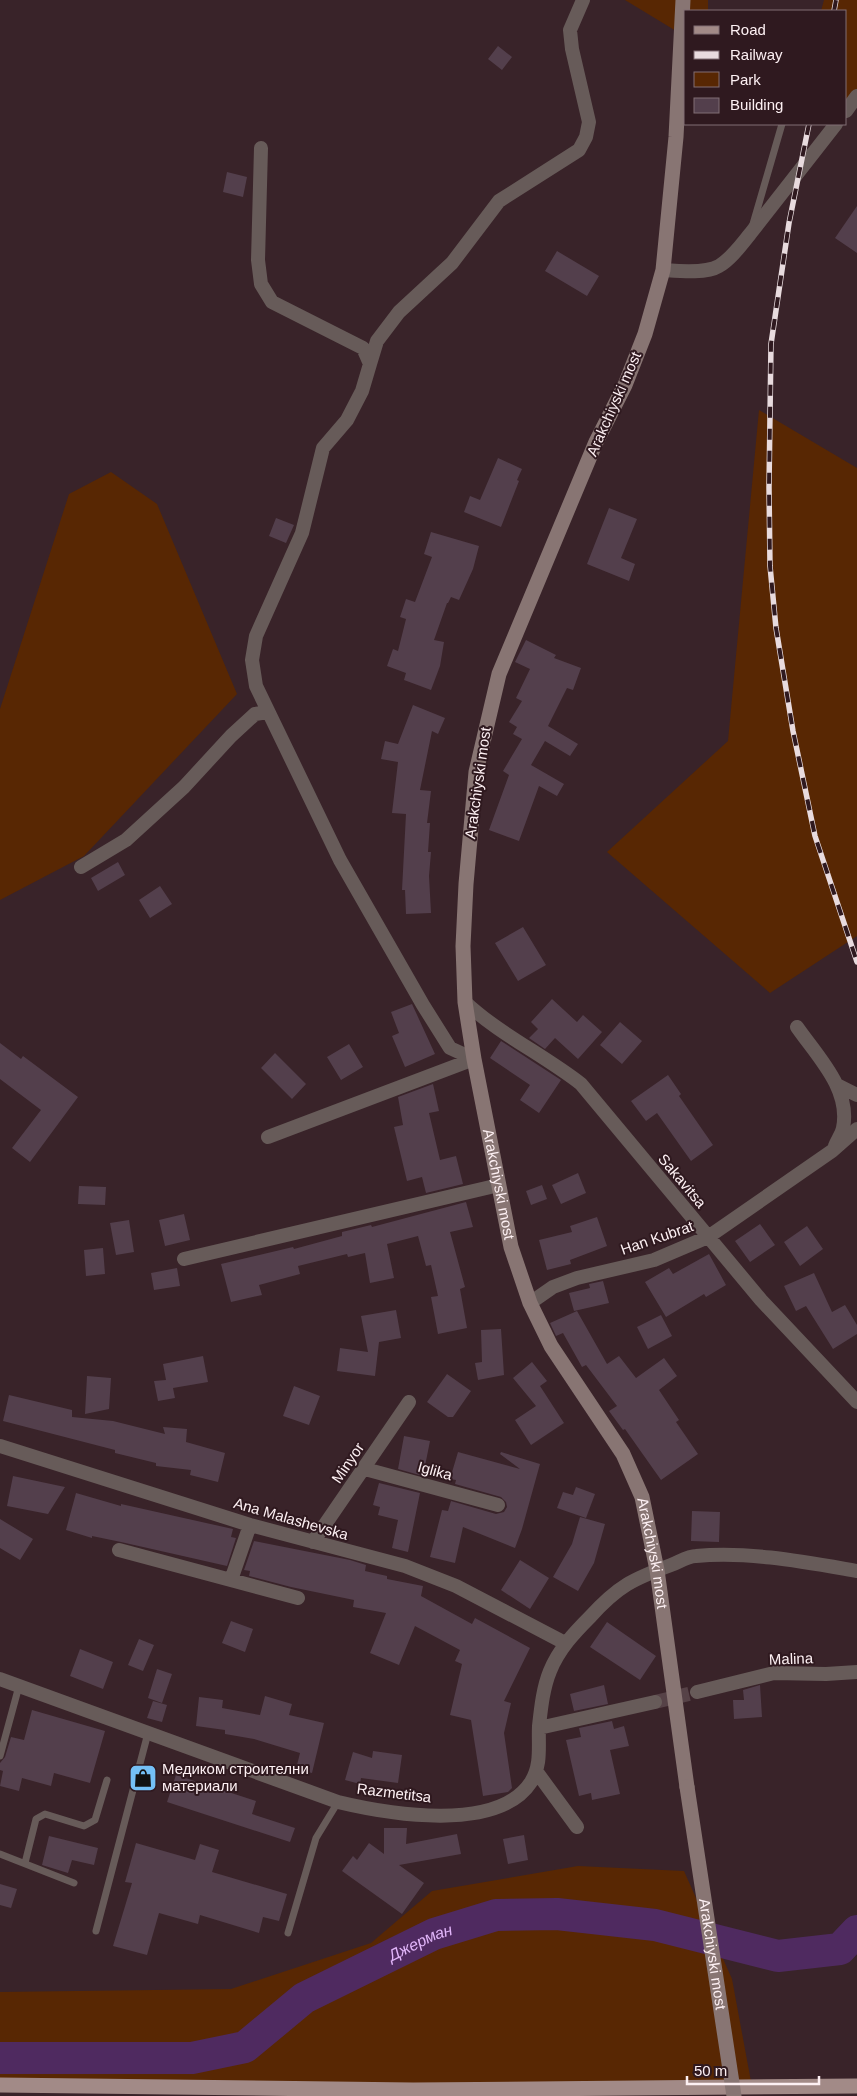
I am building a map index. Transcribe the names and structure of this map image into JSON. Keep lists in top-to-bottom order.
{
  "streets": {
    "main road": ["Arakchiyski most"],
    "street": [
      "Sakavitsa",
      "Han Kubrat",
      "Minyor",
      "Iglika",
      "Ana Malashevska",
      "Malina",
      "Razmetitsa"
    ]
  },
  "crossings": [
    ["Arakchiyski most", "Sakavitsa"],
    ["Arakchiyski most", "Han Kubrat"],
    ["Sakavitsa", "Han Kubrat"],
    ["Minyor", "Iglika"],
    ["Minyor", "Ana Malashevska"]
  ],
  "water": ["Джерман"],
  "places": {
    "shop": ["Медиком строителни материали"]
  },
  "legend": [
    "Road",
    "Railway",
    "Park",
    "Building"
  ],
  "scale_bar": "50 m"
}
